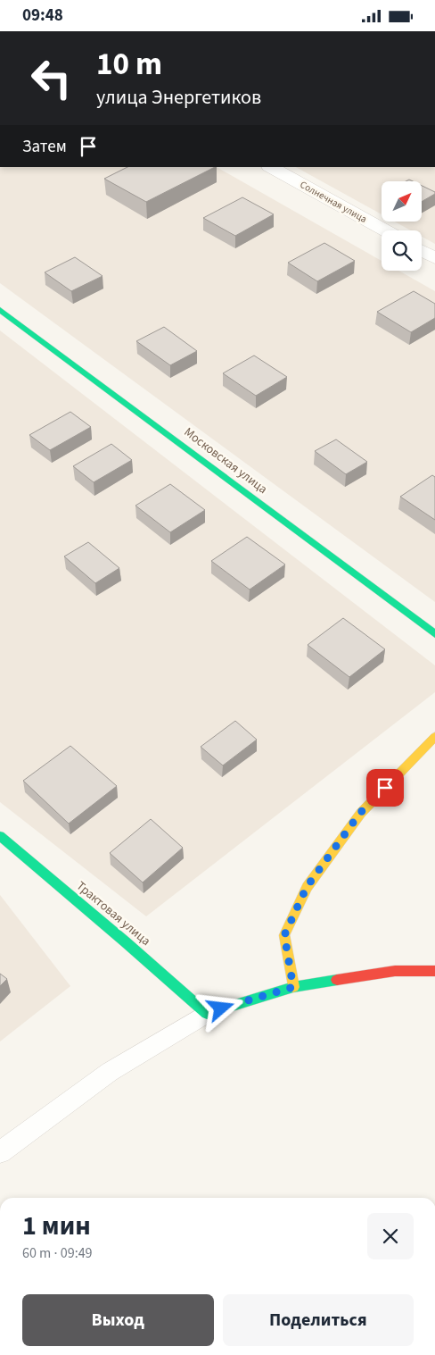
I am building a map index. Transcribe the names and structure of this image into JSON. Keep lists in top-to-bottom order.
{
  "streets": {
    "street": ["Солнечная улица", "Московская улица", "Трактовая улица"]
  },
  "north": "top right",
  "page": {
    "status": "09:48",
    "turn": ["10 m", "улица Энергетиков"],
    "then": "Затем",
    "heading": ["1 мин", "60 m · 09:49"],
    "buttons": ["Выход", "Поделиться"]
  }
}
